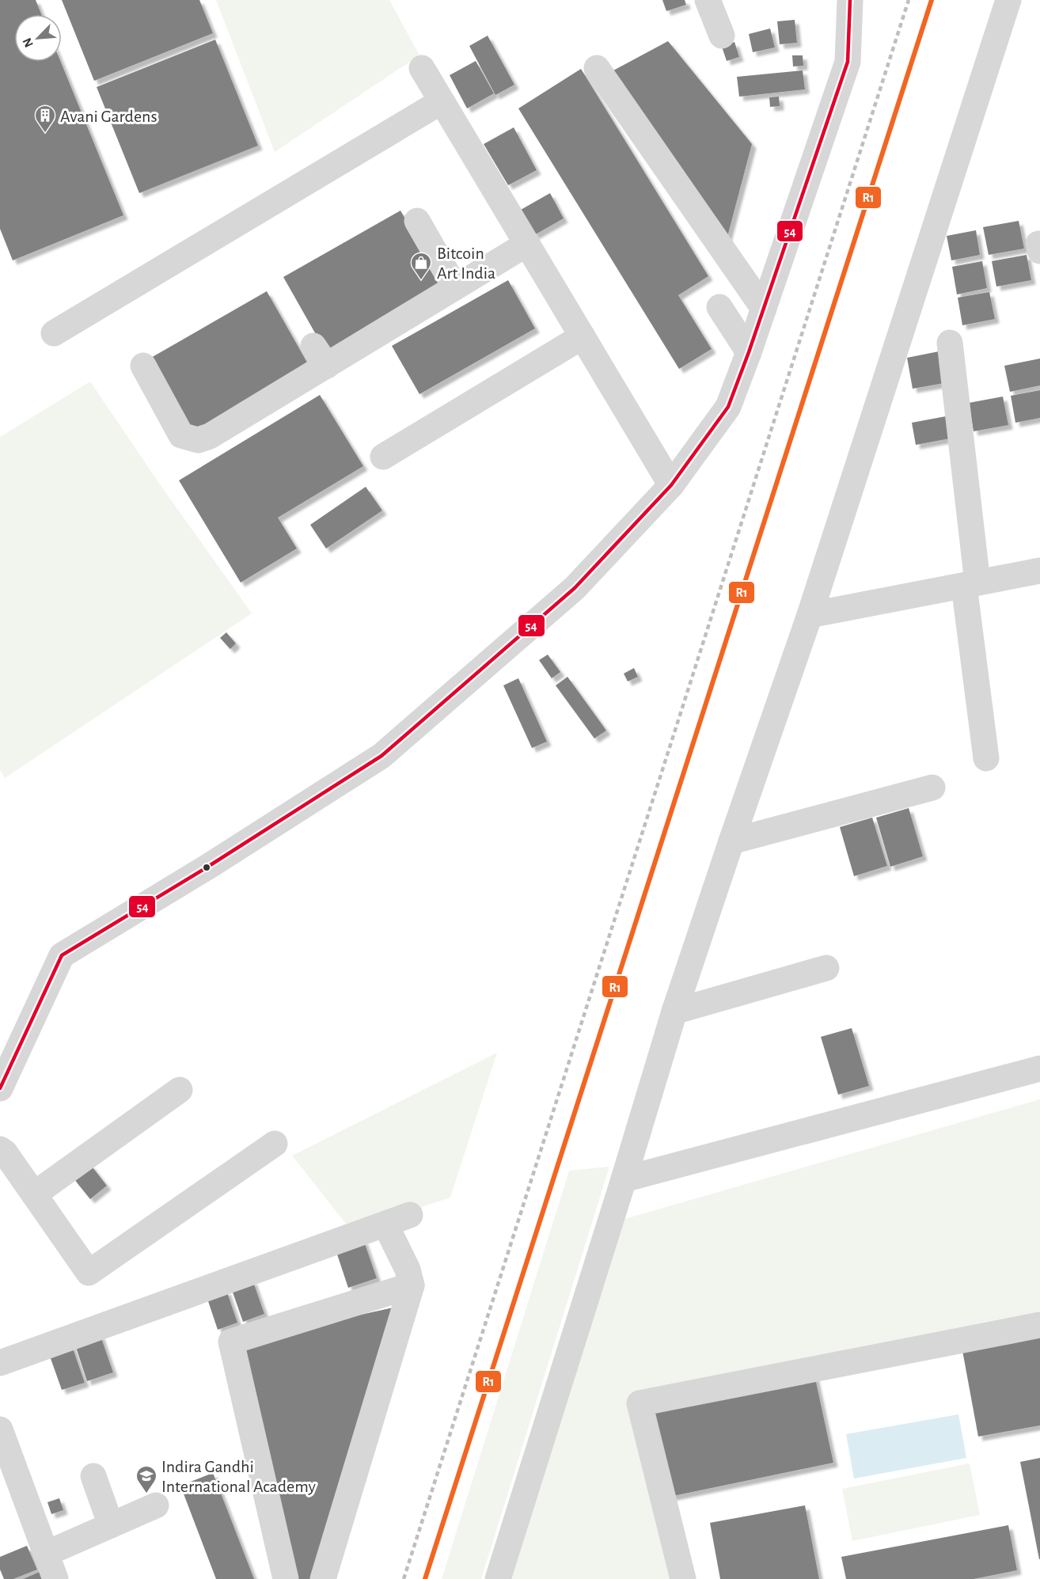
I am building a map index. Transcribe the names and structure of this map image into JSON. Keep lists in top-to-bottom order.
{
  "places": {
    "building": ["Avani Gardens"],
    "shop": ["Bitcoin Art India"],
    "school or university": ["Indira Gandhi International Academy"]
  },
  "lines": ["transit line R1", "transit line 54"],
  "north": "bottom left"
}
